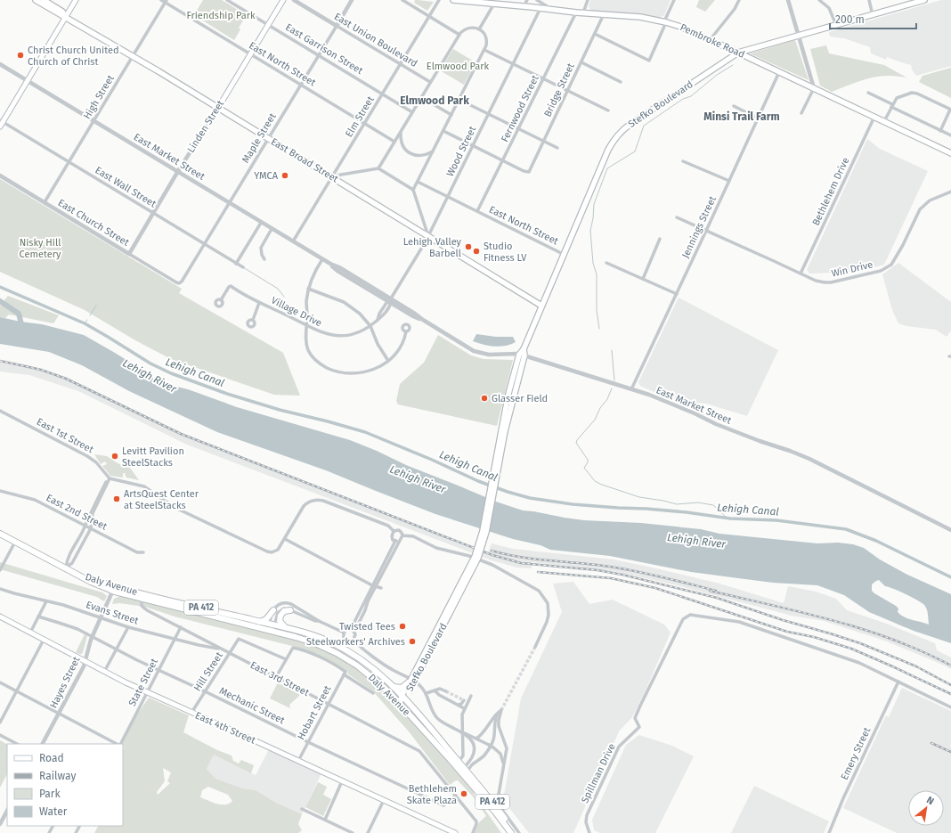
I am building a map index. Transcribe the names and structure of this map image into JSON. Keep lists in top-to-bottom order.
{
  "streets": {
    "highway": ["Daly Avenue", "PA 412"],
    "main road": [
      "Pembroke Road",
      "Stefko Boulevard",
      "Linden Street",
      "East Broad Street",
      "East 4th Street"
    ],
    "street": [
      "East Union Boulevard",
      "East Garrison Street",
      "East North Street",
      "Bridge Street",
      "High Street",
      "Fernwood Street",
      "Elm Street",
      "Maple Street",
      "Wood Street",
      "East Market Street",
      "East Wall Street",
      "Bethlehem Drive",
      "East Church Street",
      "Jennings Street",
      "Win Drive",
      "Village Drive",
      "East 1st Street",
      "East 2nd Street",
      "Evans Street",
      "Hill Street",
      "East 3rd Street",
      "Hayes Street",
      "State Street",
      "Mechanic Street",
      "Hobart Street",
      "Emery Street",
      "Spillman Drive"
    ]
  },
  "crossings": [
    ["East Union Boulevard", "Elm Street"],
    ["East Union Boulevard", "Maple Street"],
    ["Pembroke Road", "Bridge Street"],
    ["Pembroke Road", "Stefko Boulevard"],
    ["Pembroke Road", "Fernwood Street"],
    ["Pembroke Road", "Wood Street"],
    ["Pembroke Road", "Bethlehem Drive"],
    ["Pembroke Road", "Jennings Street"],
    ["East Garrison Street", "Elm Street"],
    ["East Garrison Street", "Linden Street"],
    ["East Garrison Street", "Maple Street"],
    ["East North Street", "High Street"],
    ["East North Street", "Stefko Boulevard"],
    ["East North Street", "Fernwood Street"],
    ["East North Street", "Elm Street"],
    ["East North Street", "Linden Street"],
    ["East North Street", "Maple Street"],
    ["East North Street", "Wood Street"],
    ["Bridge Street", "Fernwood Street"],
    ["High Street", "East Market Street"],
    ["High Street", "East Broad Street"],
    ["High Street", "East Wall Street"],
    ["High Street", "East Church Street"],
    ["Stefko Boulevard", "East Market Street"],
    ["Stefko Boulevard", "East Broad Street"],
    ["Stefko Boulevard", "Daly Avenue"],
    ["Elm Street", "East Market Street"],
    ["Elm Street", "East Broad Street"],
    ["Linden Street", "East Market Street"],
    ["Linden Street", "East Broad Street"],
    ["Linden Street", "East Wall Street"],
    ["Linden Street", "East Church Street"],
    ["Maple Street", "East Market Street"],
    ["Maple Street", "East Broad Street"],
    ["Maple Street", "East Wall Street"],
    ["Maple Street", "East Church Street"],
    ["Wood Street", "East Market Street"],
    ["Wood Street", "East Broad Street"],
    ["Wood Street", "Village Drive"],
    ["East Market Street", "Jennings Street"],
    ["East Market Street", "Village Drive"],
    ["Bethlehem Drive", "Win Drive"],
    ["Jennings Street", "Win Drive"],
    ["Daly Avenue", "PA 412"],
    ["Daly Avenue", "East 3rd Street"],
    ["Daly Avenue", "Hayes Street"],
    ["Evans Street", "East 3rd Street"],
    ["Evans Street", "Hayes Street"],
    ["Evans Street", "State Street"],
    ["Hill Street", "East 3rd Street"],
    ["Hill Street", "Mechanic Street"],
    ["Hill Street", "East 4th Street"],
    ["East 3rd Street", "State Street"],
    ["East 3rd Street", "Mechanic Street"],
    ["East 3rd Street", "Hobart Street"],
    ["Hayes Street", "Mechanic Street"],
    ["Hayes Street", "East 4th Street"],
    ["State Street", "Mechanic Street"],
    ["State Street", "East 4th Street"],
    ["Mechanic Street", "Hobart Street"],
    ["Hobart Street", "East 4th Street"],
    ["Emery Street", "Spillman Drive"]
  ],
  "districts": ["Elmwood Park", "Minsi Trail Farm"],
  "water": ["Lehigh Canal", "Lehigh River"],
  "parks": ["Friendship Park", "Elmwood Park", "Nisky Hill Cemetery"],
  "places": [
    "Christ Church United Church of Christ",
    "YMCA",
    "Lehigh Valley Barbell",
    "Studio Fitness LV",
    "Glasser Field",
    "Levitt Pavilion SteelStacks",
    "ArtsQuest Center at SteelStacks",
    "Twisted Tees",
    "Steelworkers' Archives",
    "Bethlehem Skate Plaza"
  ],
  "legend": [
    "Road",
    "Railway",
    "Park",
    "Water"
  ],
  "scale_bar": "200 m",
  "north": "top right"
}
